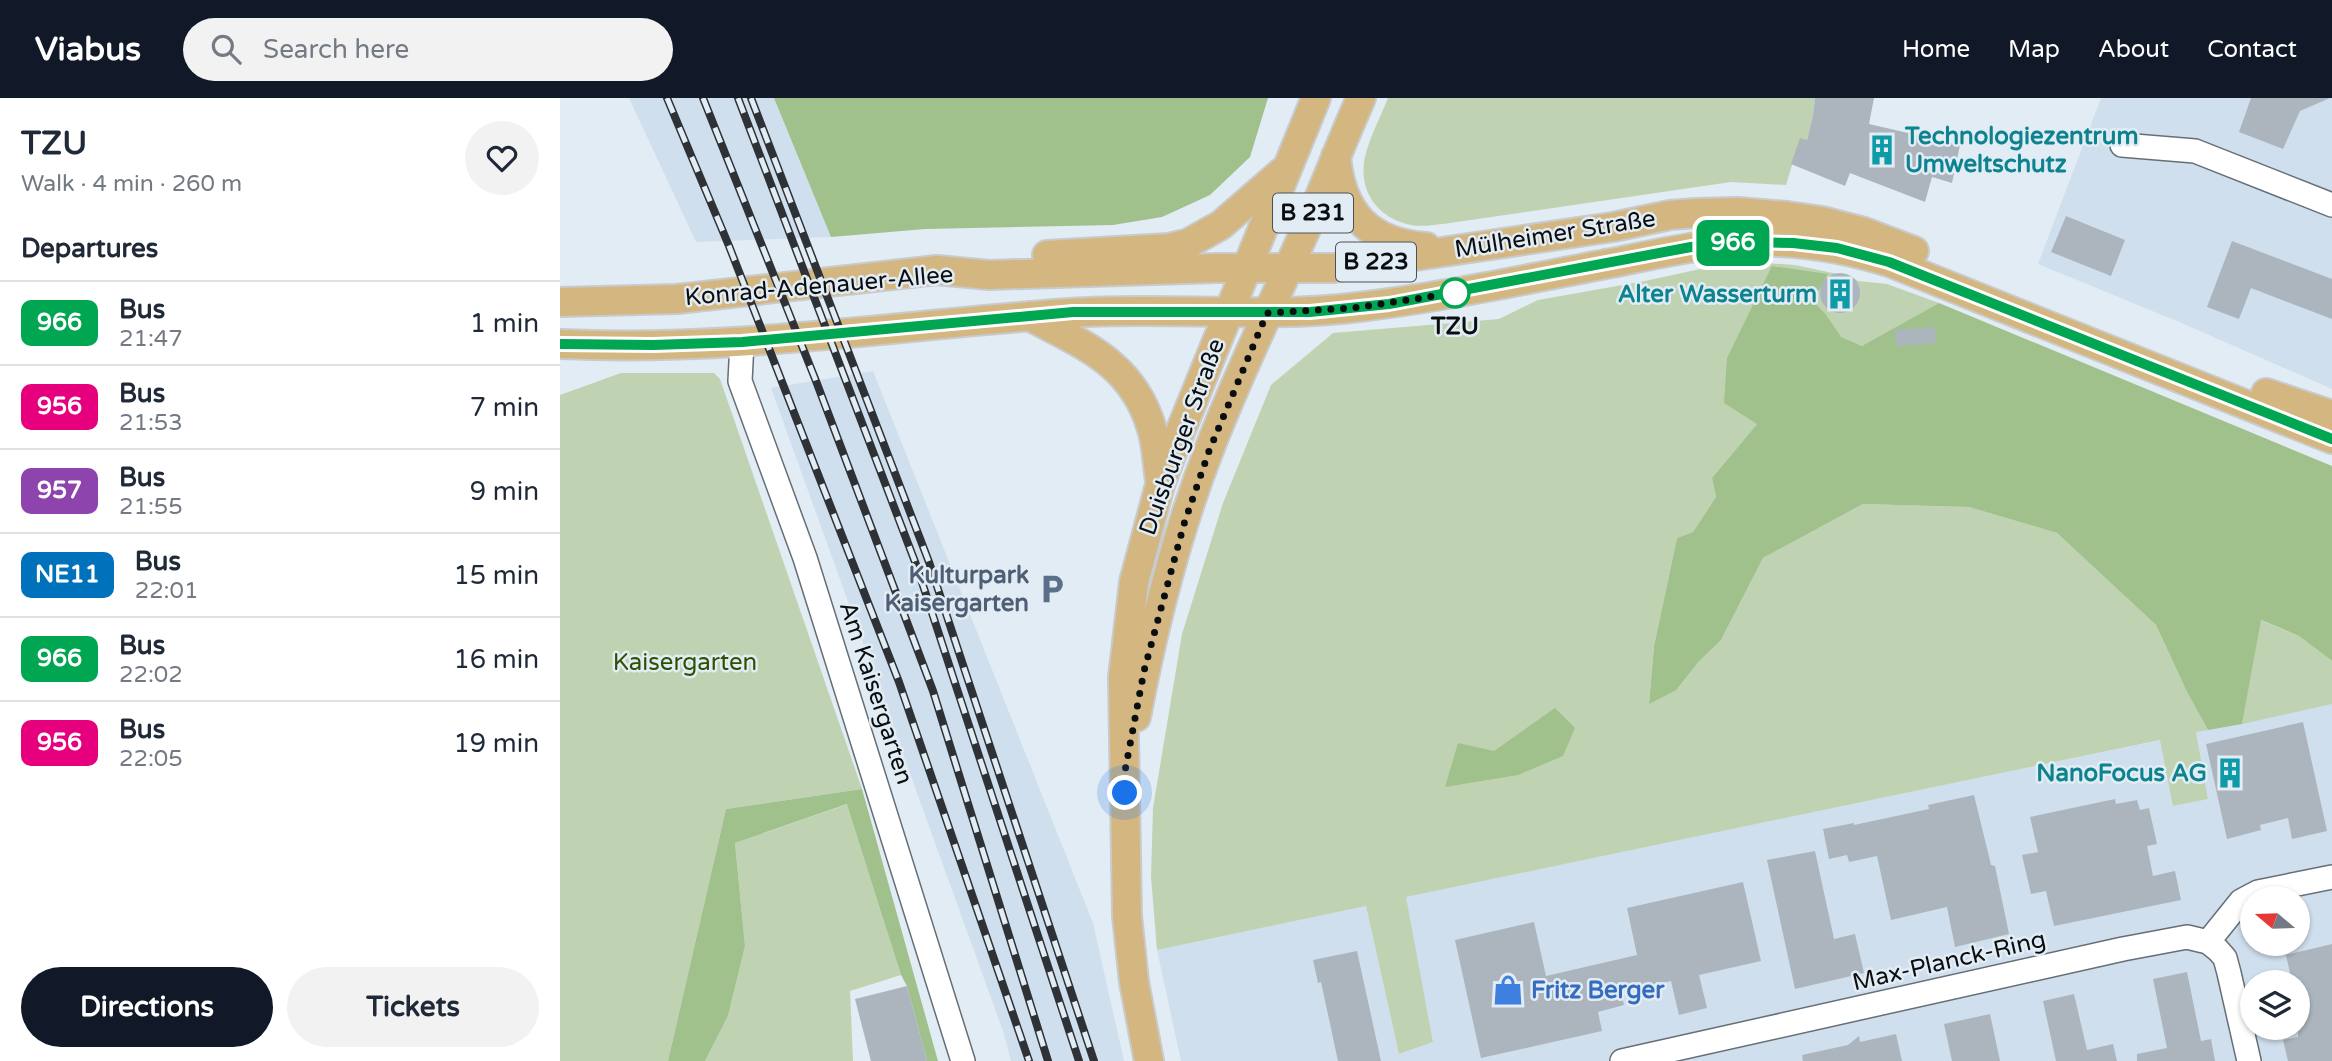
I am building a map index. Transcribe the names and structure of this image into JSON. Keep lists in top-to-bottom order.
{
  "streets": {
    "main road": [
      "B 231",
      "Mülheimer Straße",
      "B 223",
      "Konrad-Adenauer-Allee",
      "Duisburger Straße"
    ],
    "street": ["Am Kaisergarten", "Max-Planck-Ring"]
  },
  "crossings": [
    ["B 231", "Mülheimer Straße"],
    ["B 231", "Konrad-Adenauer-Allee"],
    ["B 231", "Duisburger Straße"],
    ["Mülheimer Straße", "Konrad-Adenauer-Allee"],
    ["Mülheimer Straße", "Duisburger Straße"],
    ["Konrad-Adenauer-Allee", "Duisburger Straße"],
    ["Konrad-Adenauer-Allee", "Am Kaisergarten"]
  ],
  "parks": ["Kaisergarten"],
  "places": {
    "building": ["Technologiezentrum Umweltschutz", "Alter Wasserturm", "NanoFocus AG"],
    "other": ["TZU"],
    "parking": ["Kulturpark Kaisergarten"],
    "shop": ["Fritz Berger"]
  },
  "lines": ["bus line 966"],
  "north": "left",
  "page": {
    "header": "Viabus",
    "search": "Search here",
    "nav": [
      "Home",
      "Map",
      "About",
      "Contact"
    ],
    "heading": [
      ["TZU", "Walk · 4 min · 260 m"],
      "Departures"
    ],
    "on_map": "966",
    "list": [
      {
        "mark": "966",
        "name": "Bus",
        "note": "21:47",
        "value": "1 min"
      },
      {
        "mark": "956",
        "name": "Bus",
        "note": "21:53",
        "value": "7 min"
      },
      {
        "mark": "957",
        "name": "Bus",
        "note": "21:55",
        "value": "9 min"
      },
      {
        "mark": "NE11",
        "name": "Bus",
        "note": "22:01",
        "value": "15 min"
      },
      {
        "mark": "966",
        "name": "Bus",
        "note": "22:02",
        "value": "16 min"
      },
      {
        "mark": "956",
        "name": "Bus",
        "note": "22:05",
        "value": "19 min"
      }
    ],
    "buttons": ["Directions", "Tickets"]
  }
}
